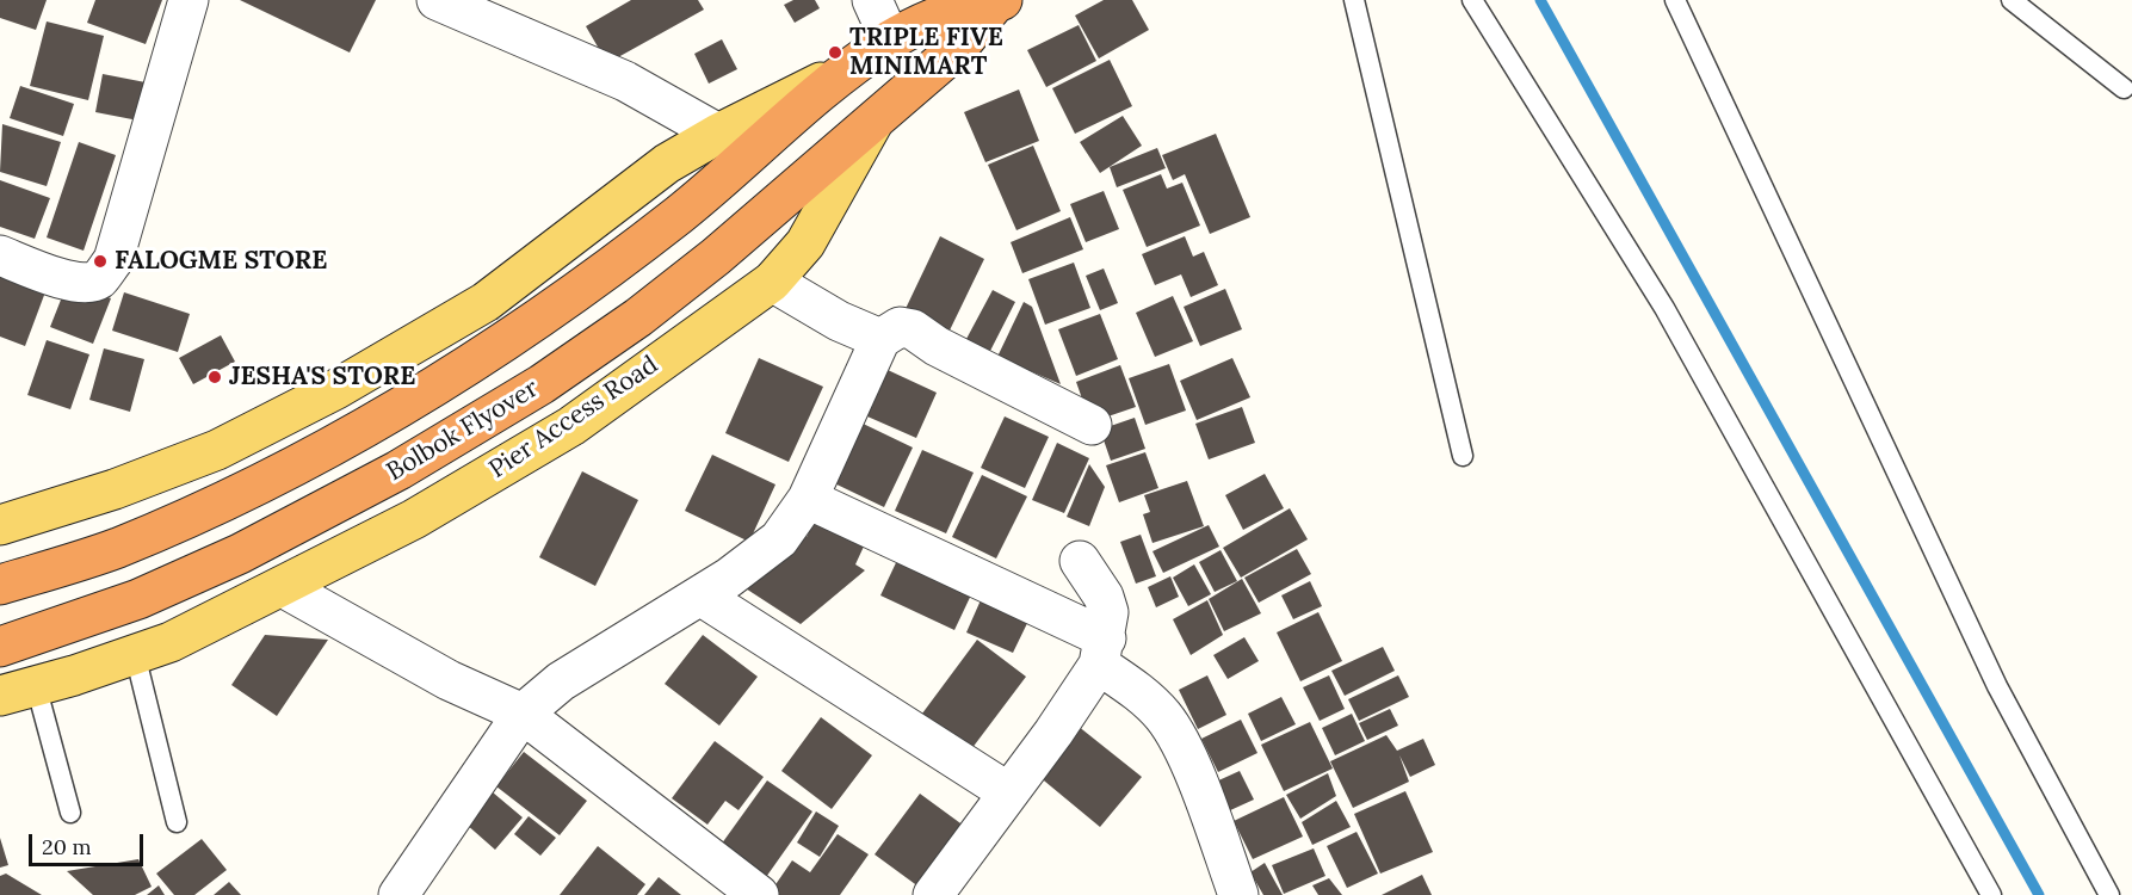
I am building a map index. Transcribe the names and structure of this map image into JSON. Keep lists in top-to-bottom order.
{
  "streets": {
    "highway": ["Pier Access Road", "Bolbok Flyover"]
  },
  "crossings": [
    ["Pier Access Road", "Bolbok Flyover"]
  ],
  "places": ["TRIPLE FIVE MINIMART", "FALOGME STORE", "JESHA'S STORE"],
  "scale_bar": "20 m"
}
